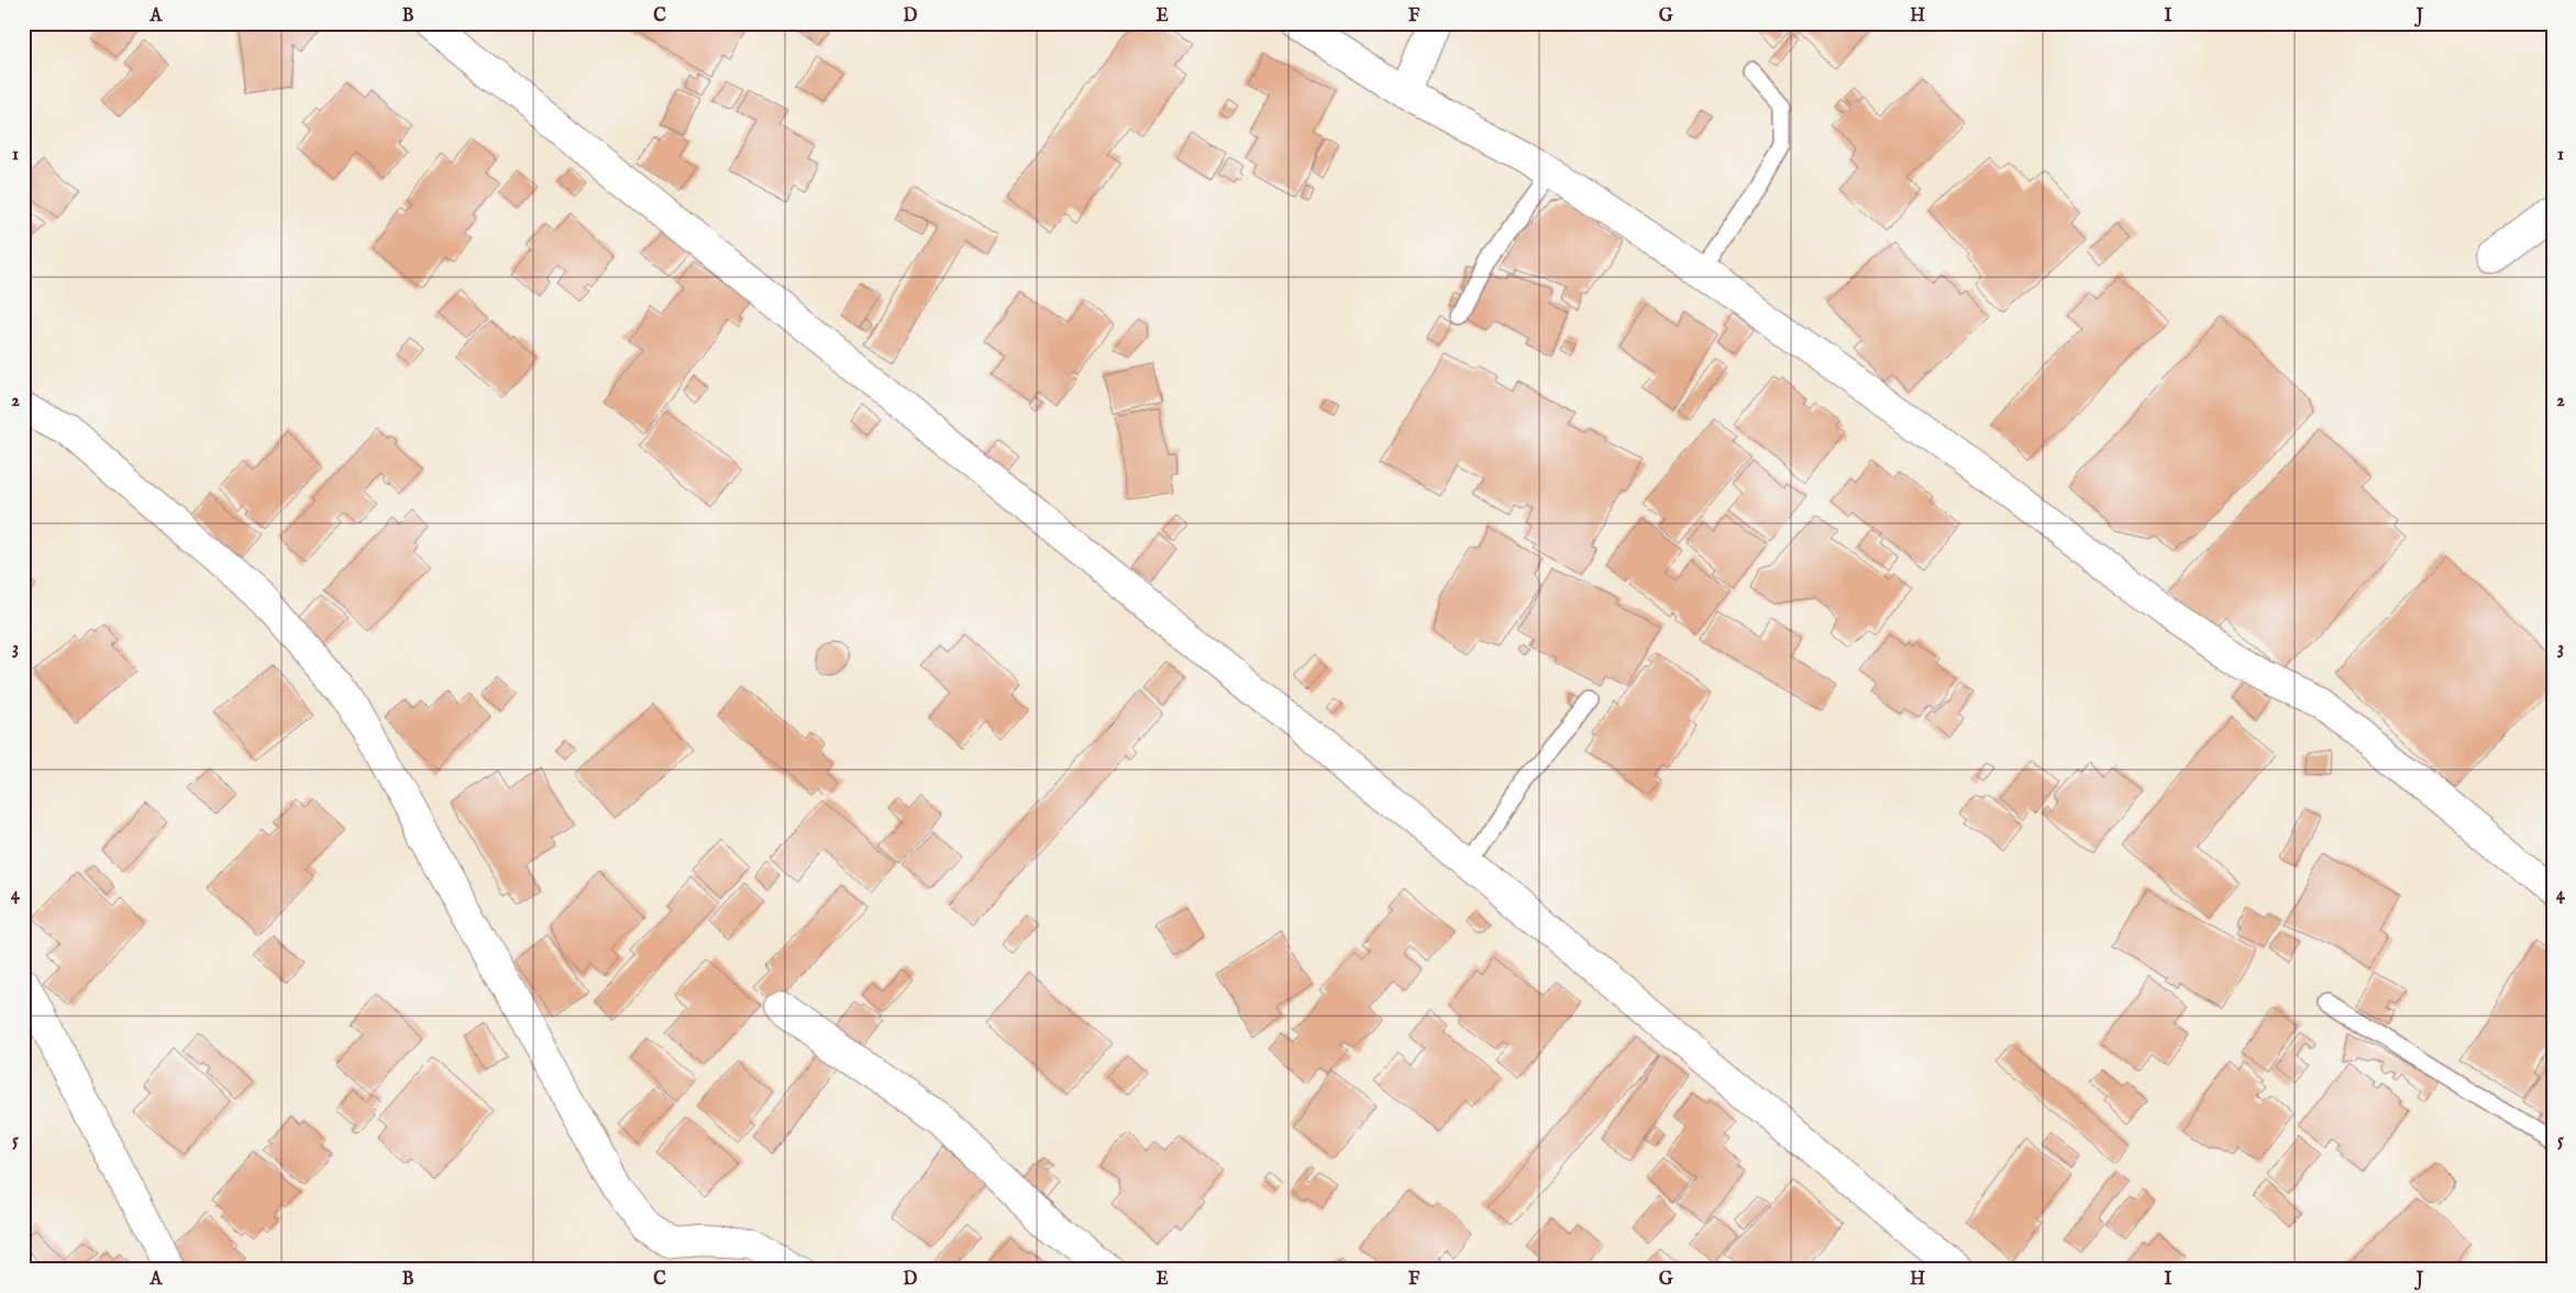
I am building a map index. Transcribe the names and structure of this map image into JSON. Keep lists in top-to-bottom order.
{
  "grid": {
    "columns": [
      "A",
      "B",
      "C",
      "D",
      "E",
      "F",
      "G",
      "H",
      "I",
      "J"
    ],
    "rows": [
      "1",
      "2",
      "3",
      "4",
      "5"
    ]
  }
}
